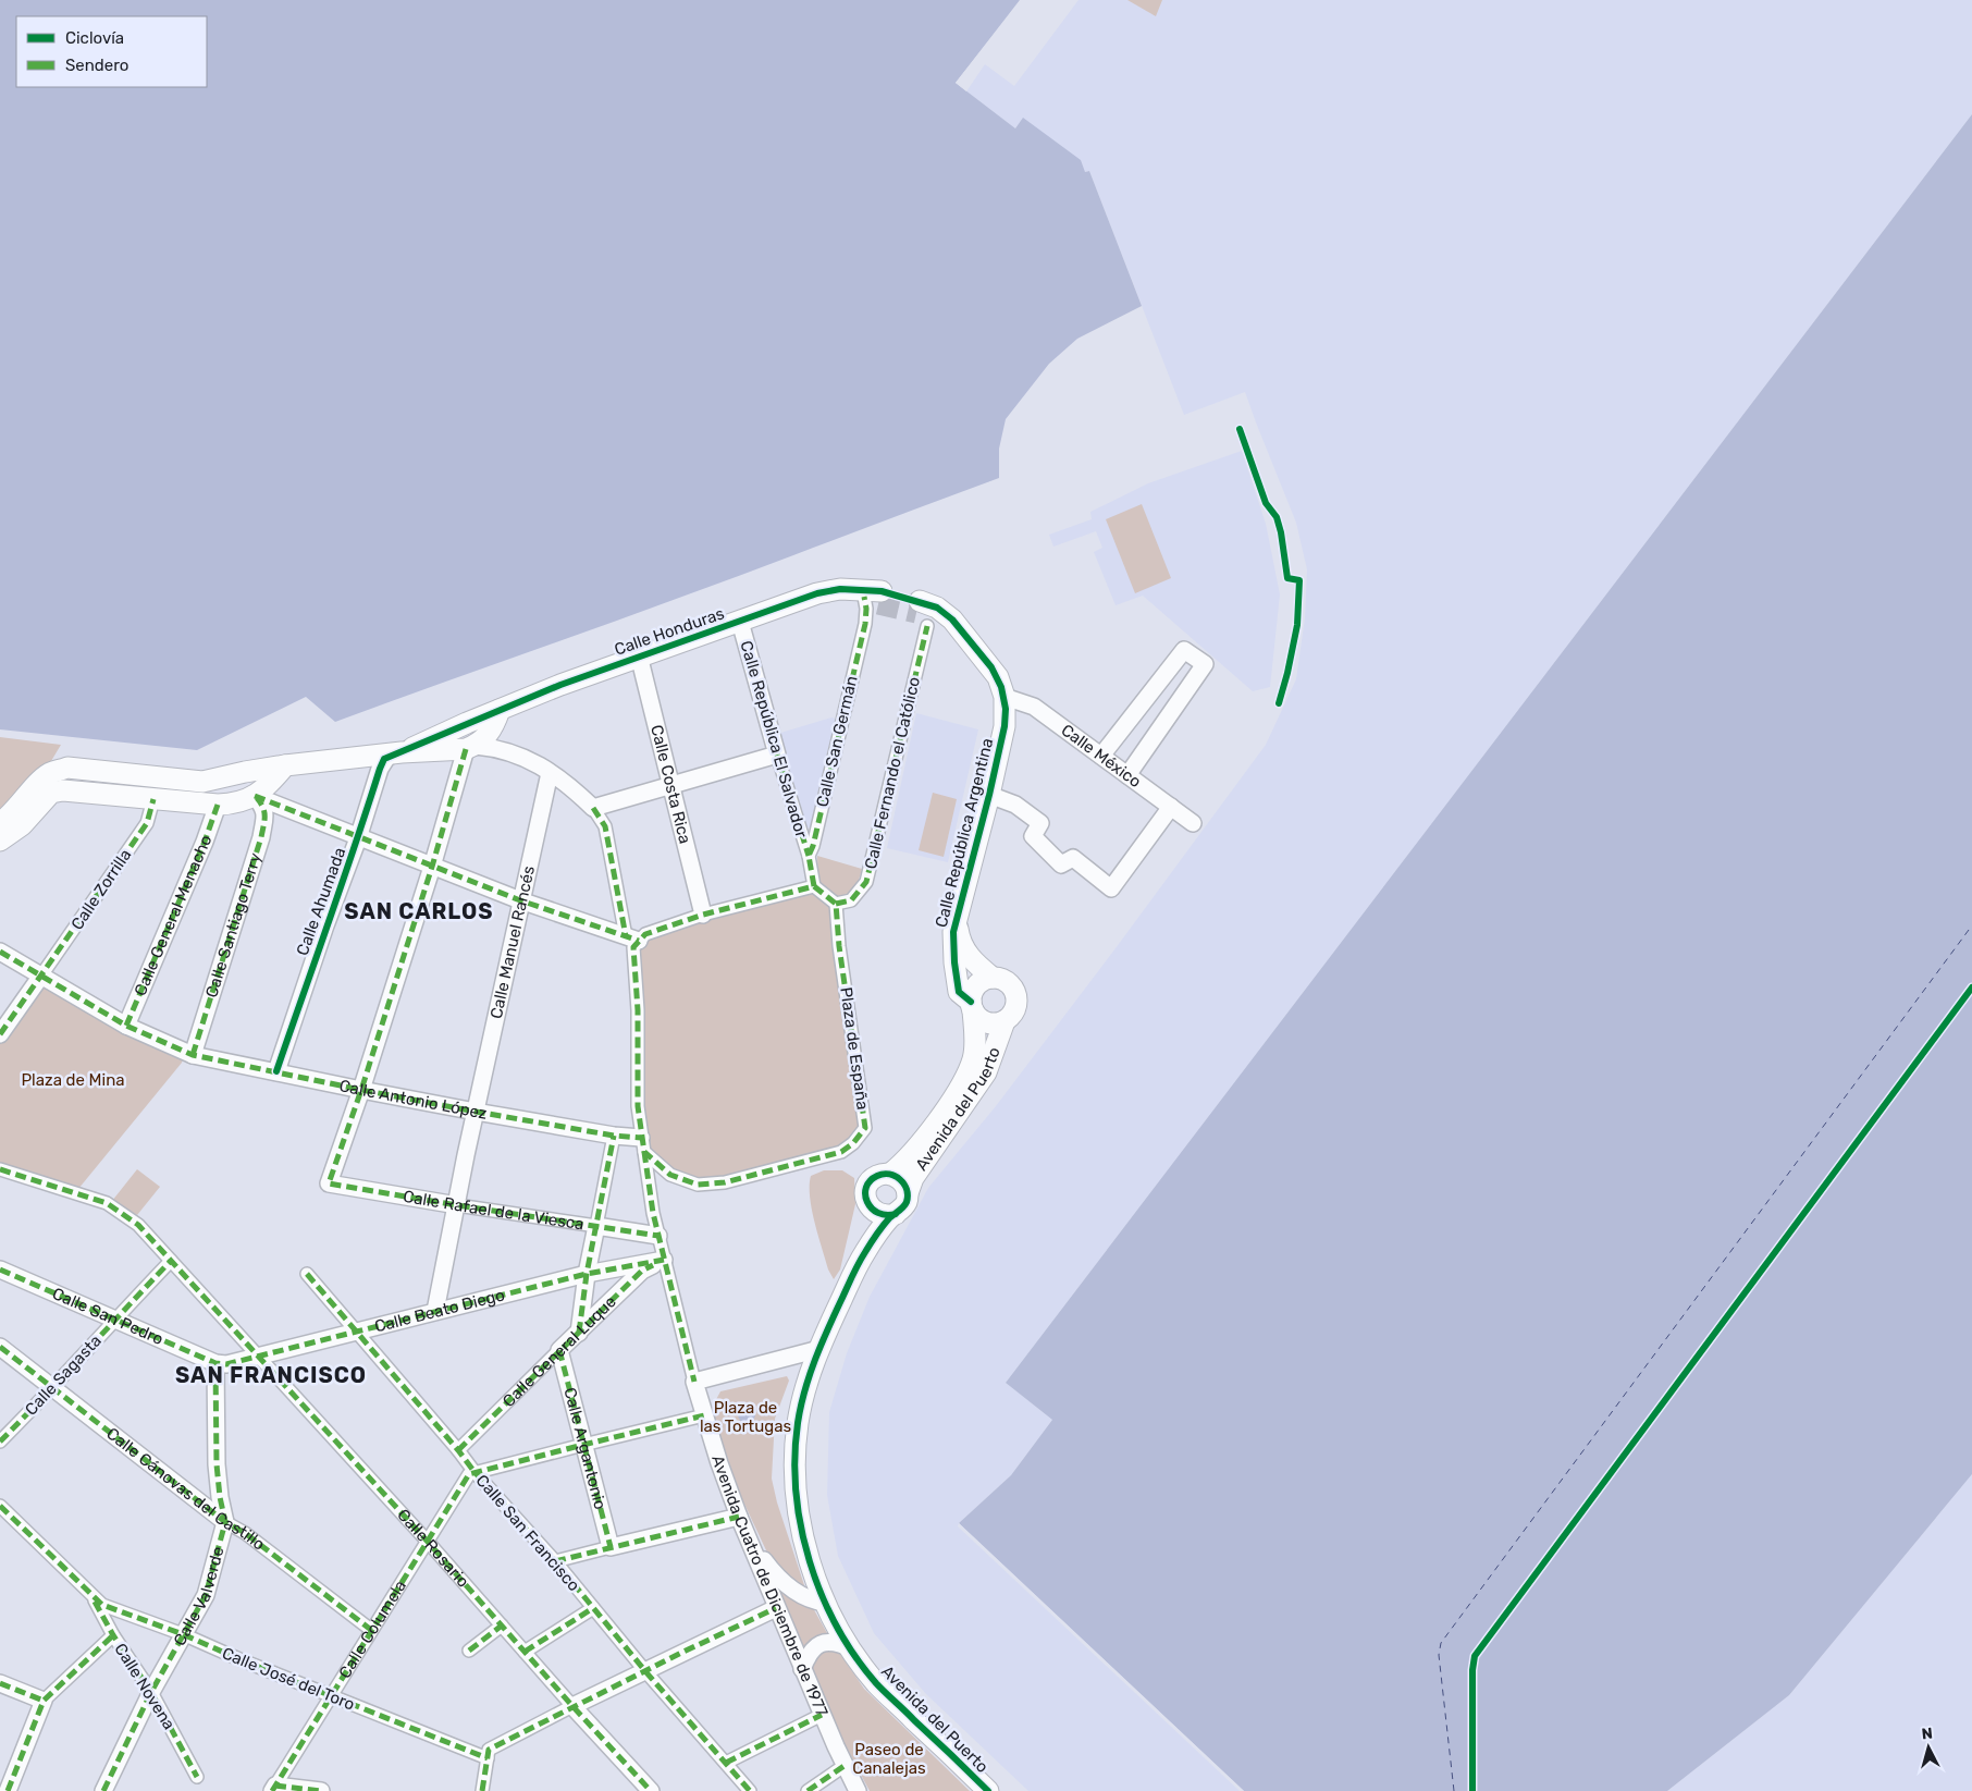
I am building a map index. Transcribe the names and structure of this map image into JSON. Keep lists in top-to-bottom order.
{
  "streets": {
    "street": [
      "Calle Honduras",
      "Calle República El Salvador",
      "Calle San Germán",
      "Calle México",
      "Calle Fernando el Católico",
      "Calle Costa Rica",
      "Calle República Argentina",
      "Calle Zorrilla",
      "Calle Ahumada",
      "Calle General Menacho",
      "Calle Santiago Terry",
      "Calle Manuel Rancés",
      "Plaza de España",
      "Calle Antonio López",
      "Avenida del Puerto",
      "Calle Rafael de la Viesca",
      "Calle Beato Diego",
      "Calle San Pedro",
      "Calle General Luque",
      "Calle Sagasta",
      "Calle Argantonio",
      "Calle Cánovas del Castillo",
      "Calle San Francisco",
      "Calle Rosario",
      "Avenida Cuatro de Diciembre de 1977",
      "Calle Valverde",
      "Calle Columela",
      "Calle José del Toro",
      "Calle Novena"
    ]
  },
  "crossings": [
    ["Calle Honduras", "Calle República El Salvador"],
    ["Calle Honduras", "Calle San Germán"],
    ["Calle Honduras", "Calle Costa Rica"],
    ["Calle Honduras", "Calle Ahumada"],
    ["Calle República El Salvador", "Calle San Germán"],
    ["Calle México", "Calle República Argentina"],
    ["Calle Fernando el Católico", "Plaza de España"],
    ["Calle República Argentina", "Avenida del Puerto"],
    ["Calle Ahumada", "Calle Antonio López"],
    ["Calle Santiago Terry", "Calle Antonio López"],
    ["Calle Manuel Rancés", "Calle Antonio López"],
    ["Calle Manuel Rancés", "Calle Rafael de la Viesca"],
    ["Calle Manuel Rancés", "Calle Beato Diego"],
    ["Plaza de España", "Calle Antonio López"],
    ["Plaza de España", "Avenida Cuatro de Diciembre de 1977"],
    ["Calle Antonio López", "Calle Rafael de la Viesca"],
    ["Calle Antonio López", "Avenida Cuatro de Diciembre de 1977"],
    ["Calle Rafael de la Viesca", "Avenida Cuatro de Diciembre de 1977"],
    ["Calle Beato Diego", "Calle San Pedro"],
    ["Calle Beato Diego", "Calle General Luque"],
    ["Calle Beato Diego", "Calle San Francisco"],
    ["Calle Beato Diego", "Calle Rosario"],
    ["Calle Beato Diego", "Avenida Cuatro de Diciembre de 1977"],
    ["Calle Beato Diego", "Calle Valverde"],
    ["Calle San Pedro", "Calle Sagasta"],
    ["Calle San Pedro", "Calle Valverde"],
    ["Calle General Luque", "Calle Argantonio"],
    ["Calle General Luque", "Calle San Francisco"],
    ["Calle General Luque", "Avenida Cuatro de Diciembre de 1977"],
    ["Calle Sagasta", "Calle Cánovas del Castillo"],
    ["Calle Sagasta", "Calle Rosario"],
    ["Calle Cánovas del Castillo", "Calle Valverde"],
    ["Calle Cánovas del Castillo", "Calle Columela"],
    ["Calle San Francisco", "Calle Columela"],
    ["Calle Rosario", "Calle Columela"],
    ["Calle Valverde", "Calle José del Toro"],
    ["Calle Valverde", "Calle Novena"],
    ["Calle Columela", "Calle José del Toro"],
    ["Calle José del Toro", "Calle Novena"]
  ],
  "districts": ["SAN CARLOS", "SAN FRANCISCO"],
  "parks": ["Plaza de Mina", "Plaza de las Tortugas", "Paseo de Canalejas"],
  "legend": ["Ciclovía", "Sendero"],
  "north": "top"
}
